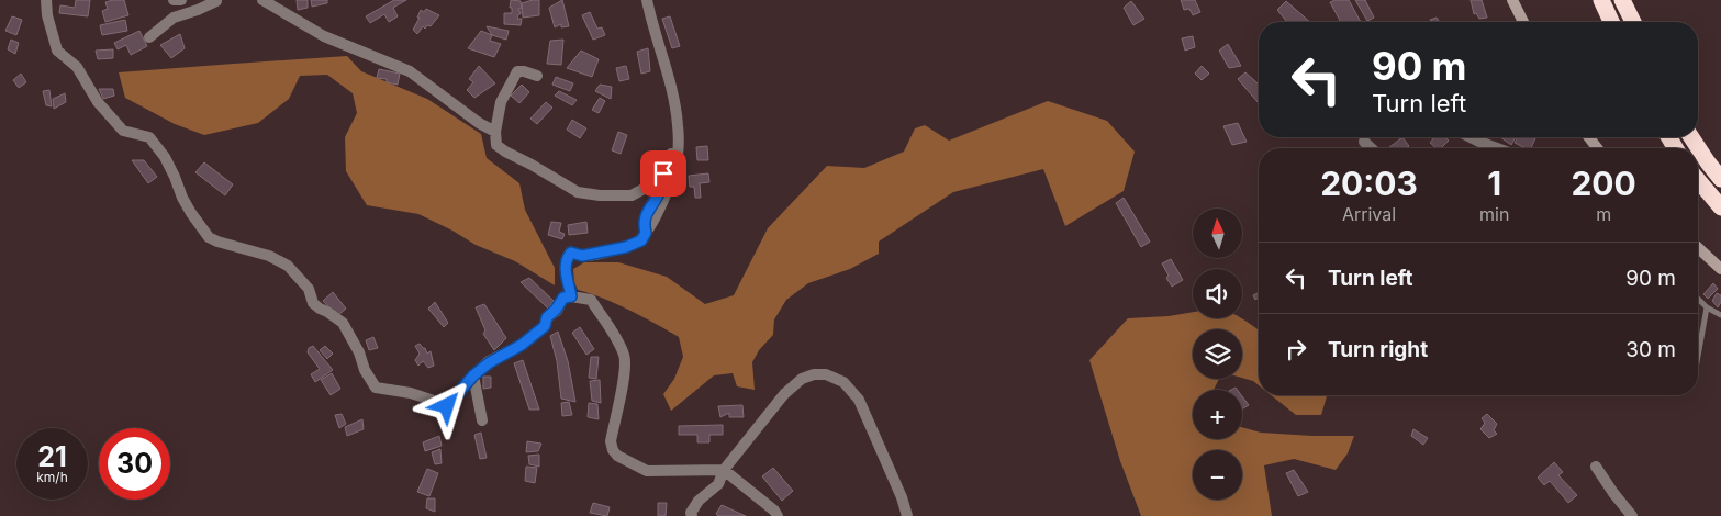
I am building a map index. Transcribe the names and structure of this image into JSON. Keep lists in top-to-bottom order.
{
  "north": "top",
  "page": {
    "turn": ["90 m", "Turn left"],
    "eta": [
      "20:03",
      "Arrival",
      "1",
      "min",
      "200",
      "m"
    ],
    "map_buttons": ["+", "−"],
    "list": [
      {
        "name": "Turn left",
        "value": "90 m"
      },
      {
        "name": "Turn right",
        "value": "30 m"
      }
    ],
    "speed": "21 km/h",
    "limit": "30"
  }
}
